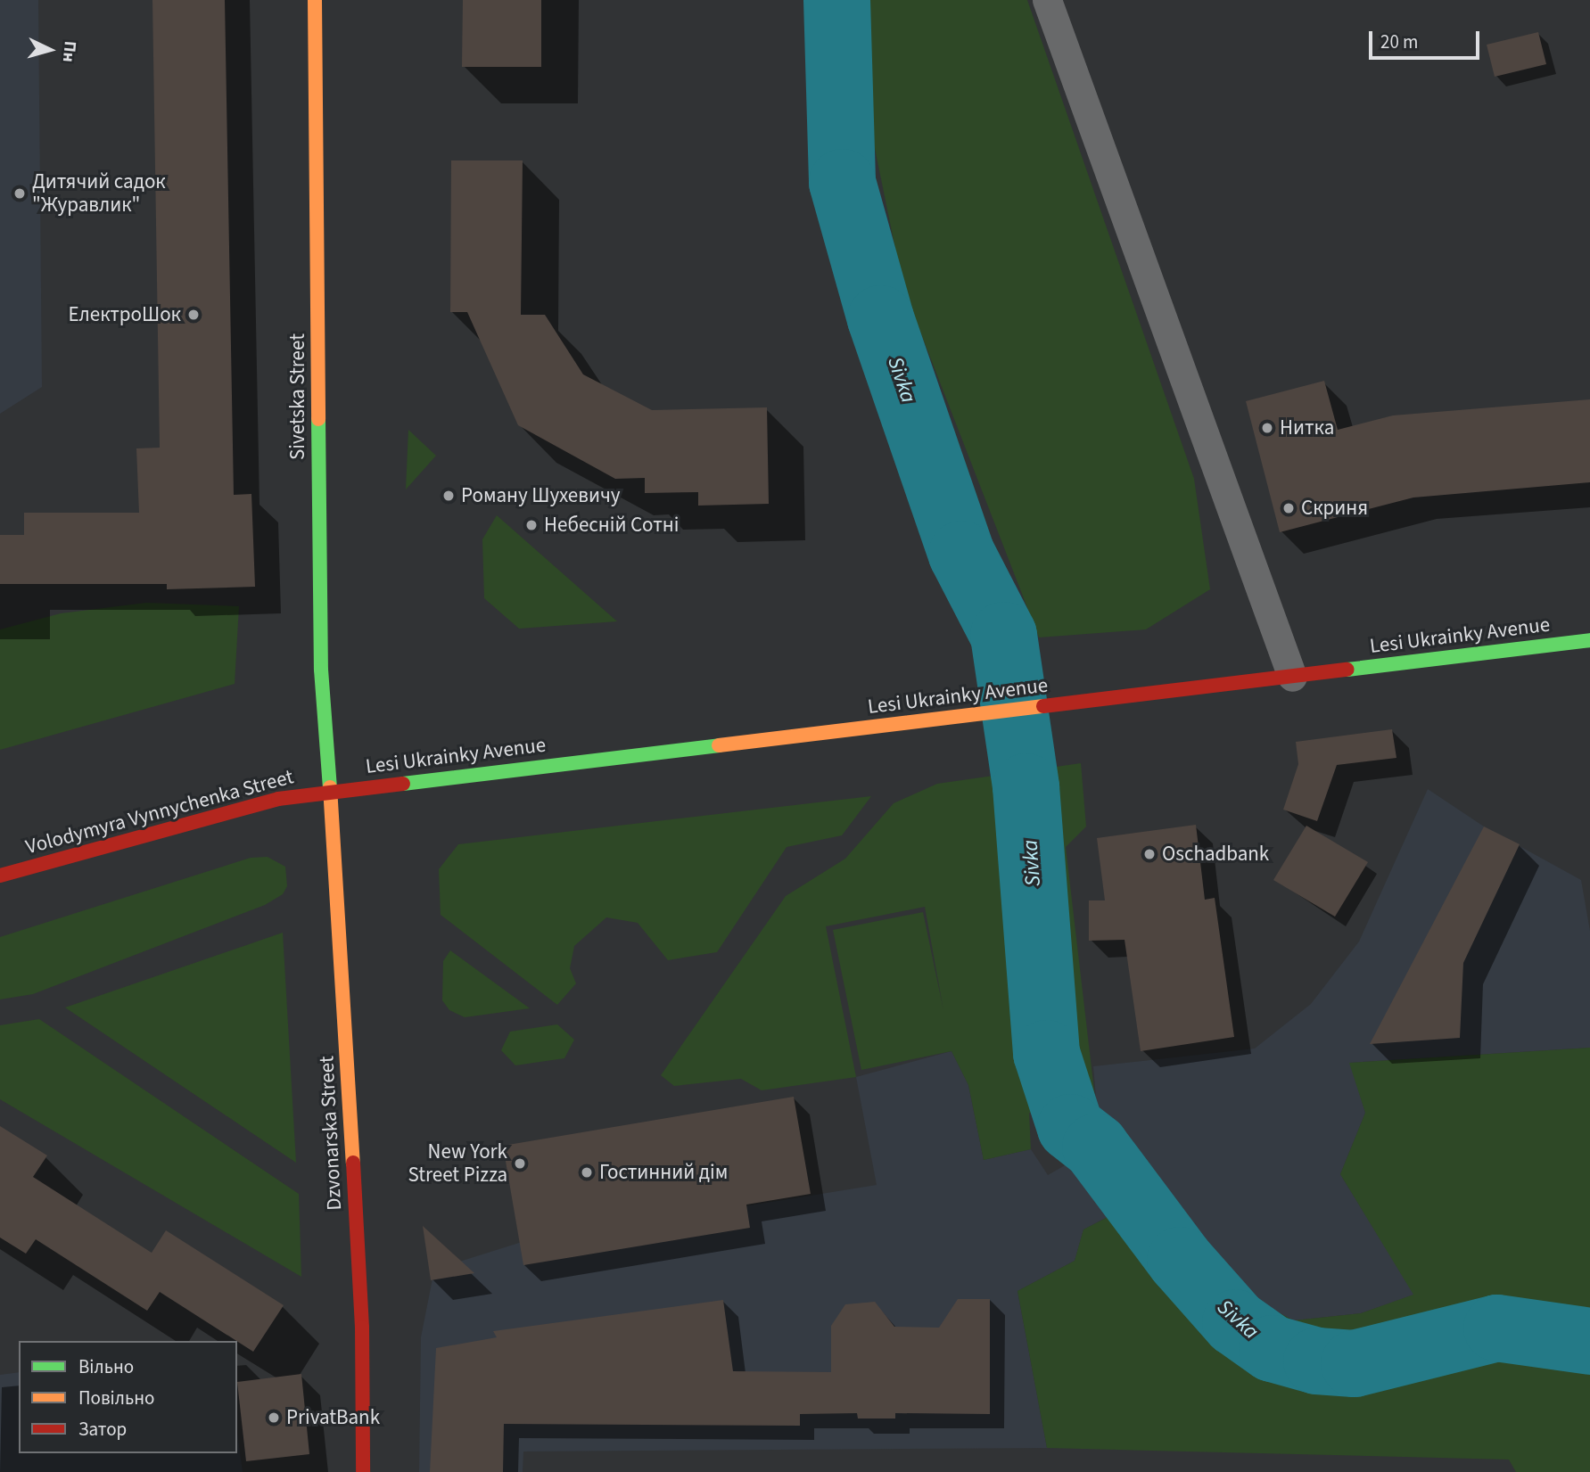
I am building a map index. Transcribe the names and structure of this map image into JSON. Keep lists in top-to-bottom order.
{
  "streets": {
    "main road": [
      "Sivetska Street",
      "Lesi Ukrainky Avenue",
      "Volodymyra Vynnychenka Street",
      "Dzvonarska Street"
    ]
  },
  "crossings": [
    ["Sivetska Street", "Lesi Ukrainky Avenue"],
    ["Sivetska Street", "Volodymyra Vynnychenka Street"],
    ["Sivetska Street", "Dzvonarska Street"],
    ["Lesi Ukrainky Avenue", "Volodymyra Vynnychenka Street"],
    ["Lesi Ukrainky Avenue", "Dzvonarska Street"],
    ["Volodymyra Vynnychenka Street", "Dzvonarska Street"]
  ],
  "water": ["Sivka"],
  "places": [
    "Дитячий садок \"Журавлик\"",
    "ЕлектроШок",
    "Нитка",
    "Роману Шухевичу",
    "Скриня",
    "Небесній Сотні",
    "Oschadbank",
    "New York Street Pizza",
    "Гостинний дім",
    "PrivatBank"
  ],
  "legend": ["Вільно", "Повільно", "Затор"],
  "scale_bar": "20 m",
  "north": "right"
}
